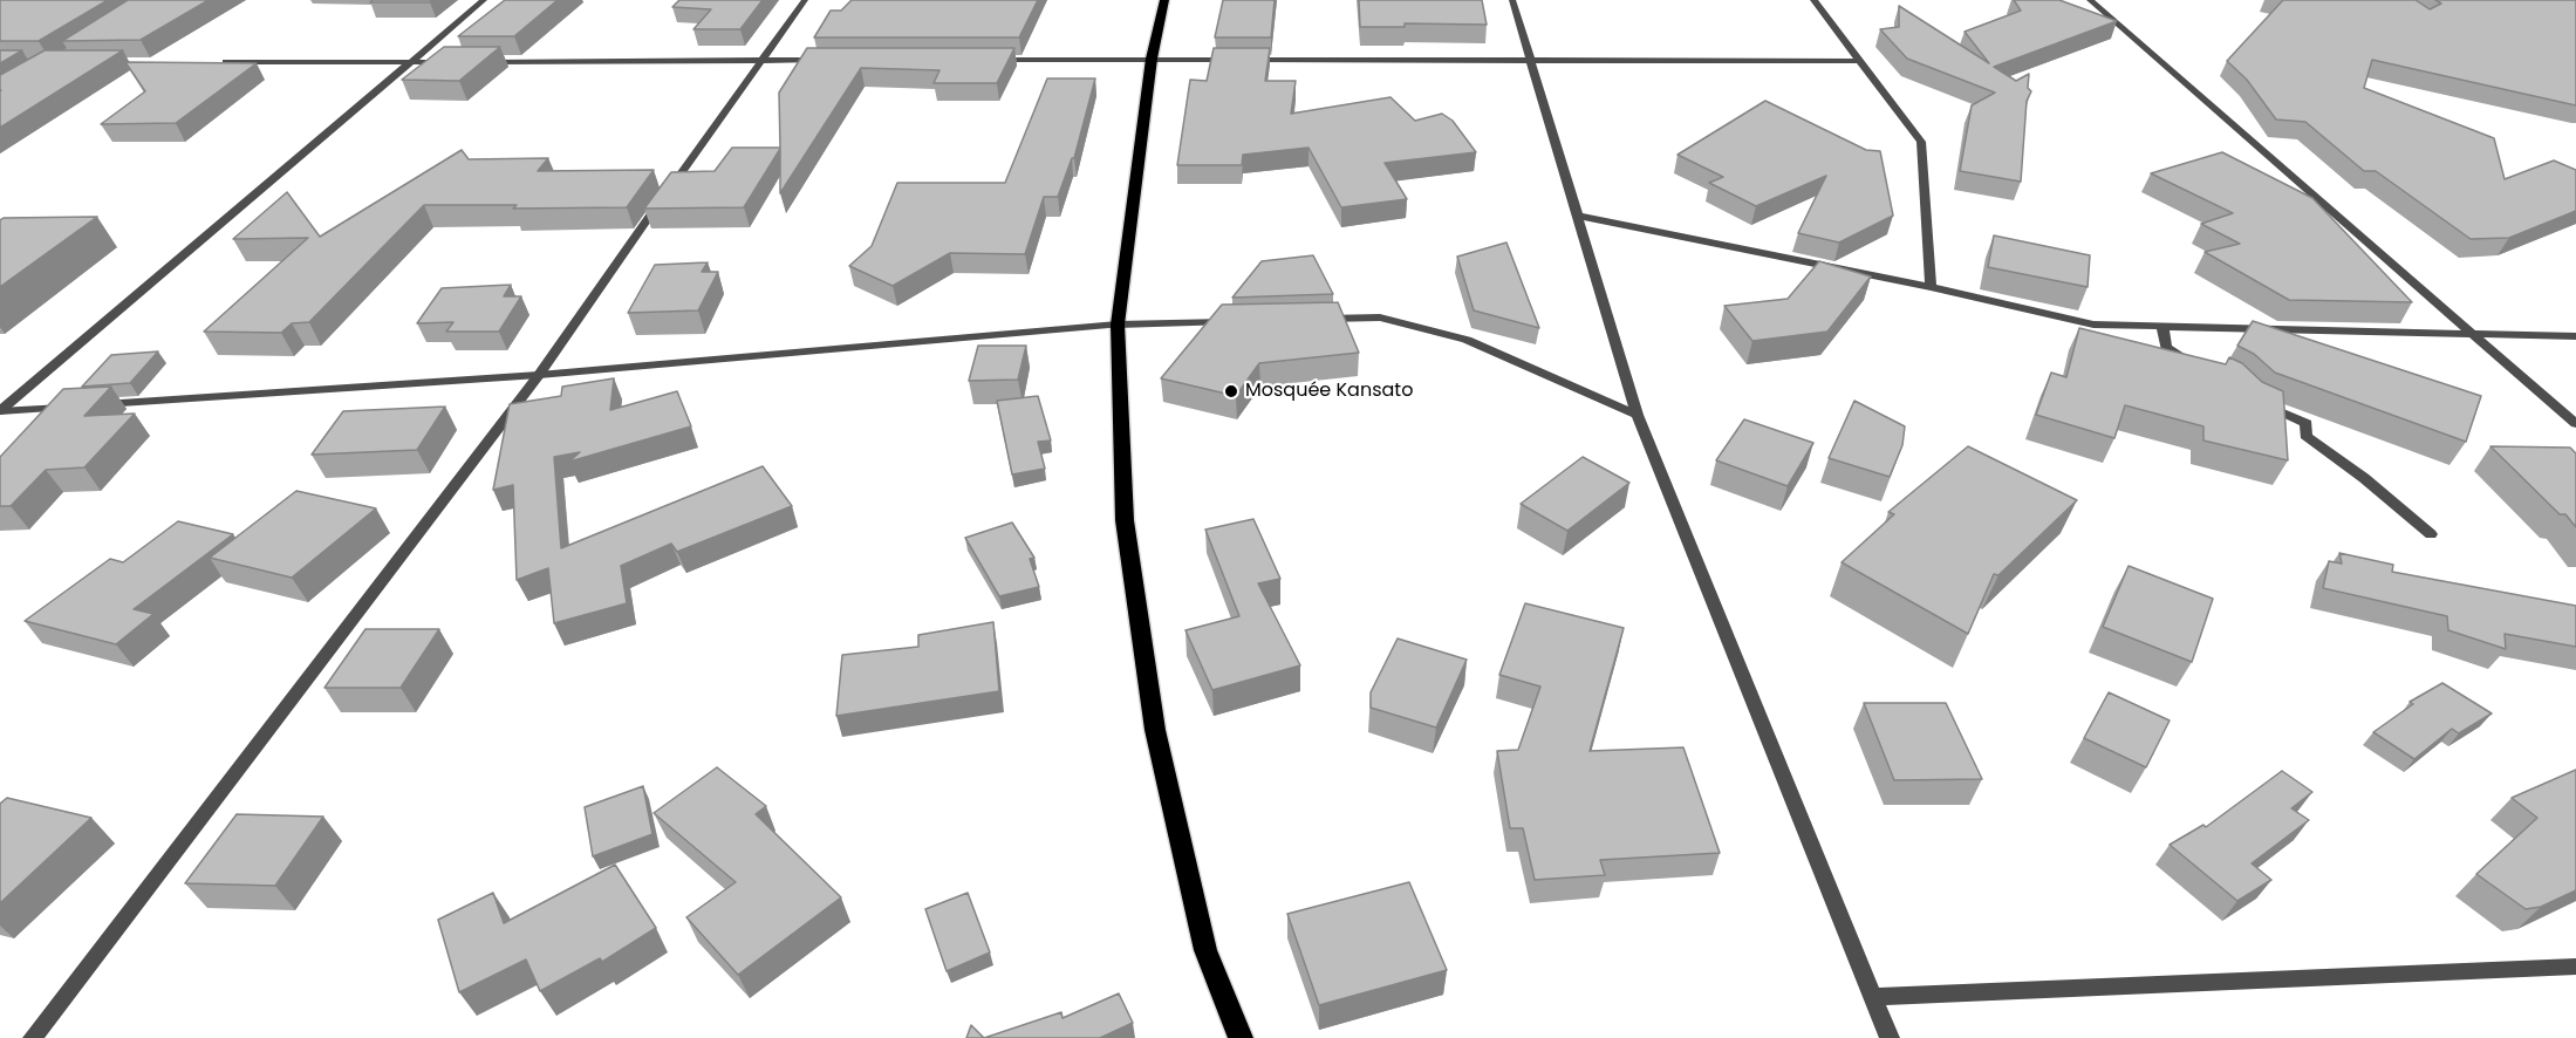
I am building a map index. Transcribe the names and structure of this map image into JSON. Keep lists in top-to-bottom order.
{
  "places": ["Mosquée Kansato"]
}
